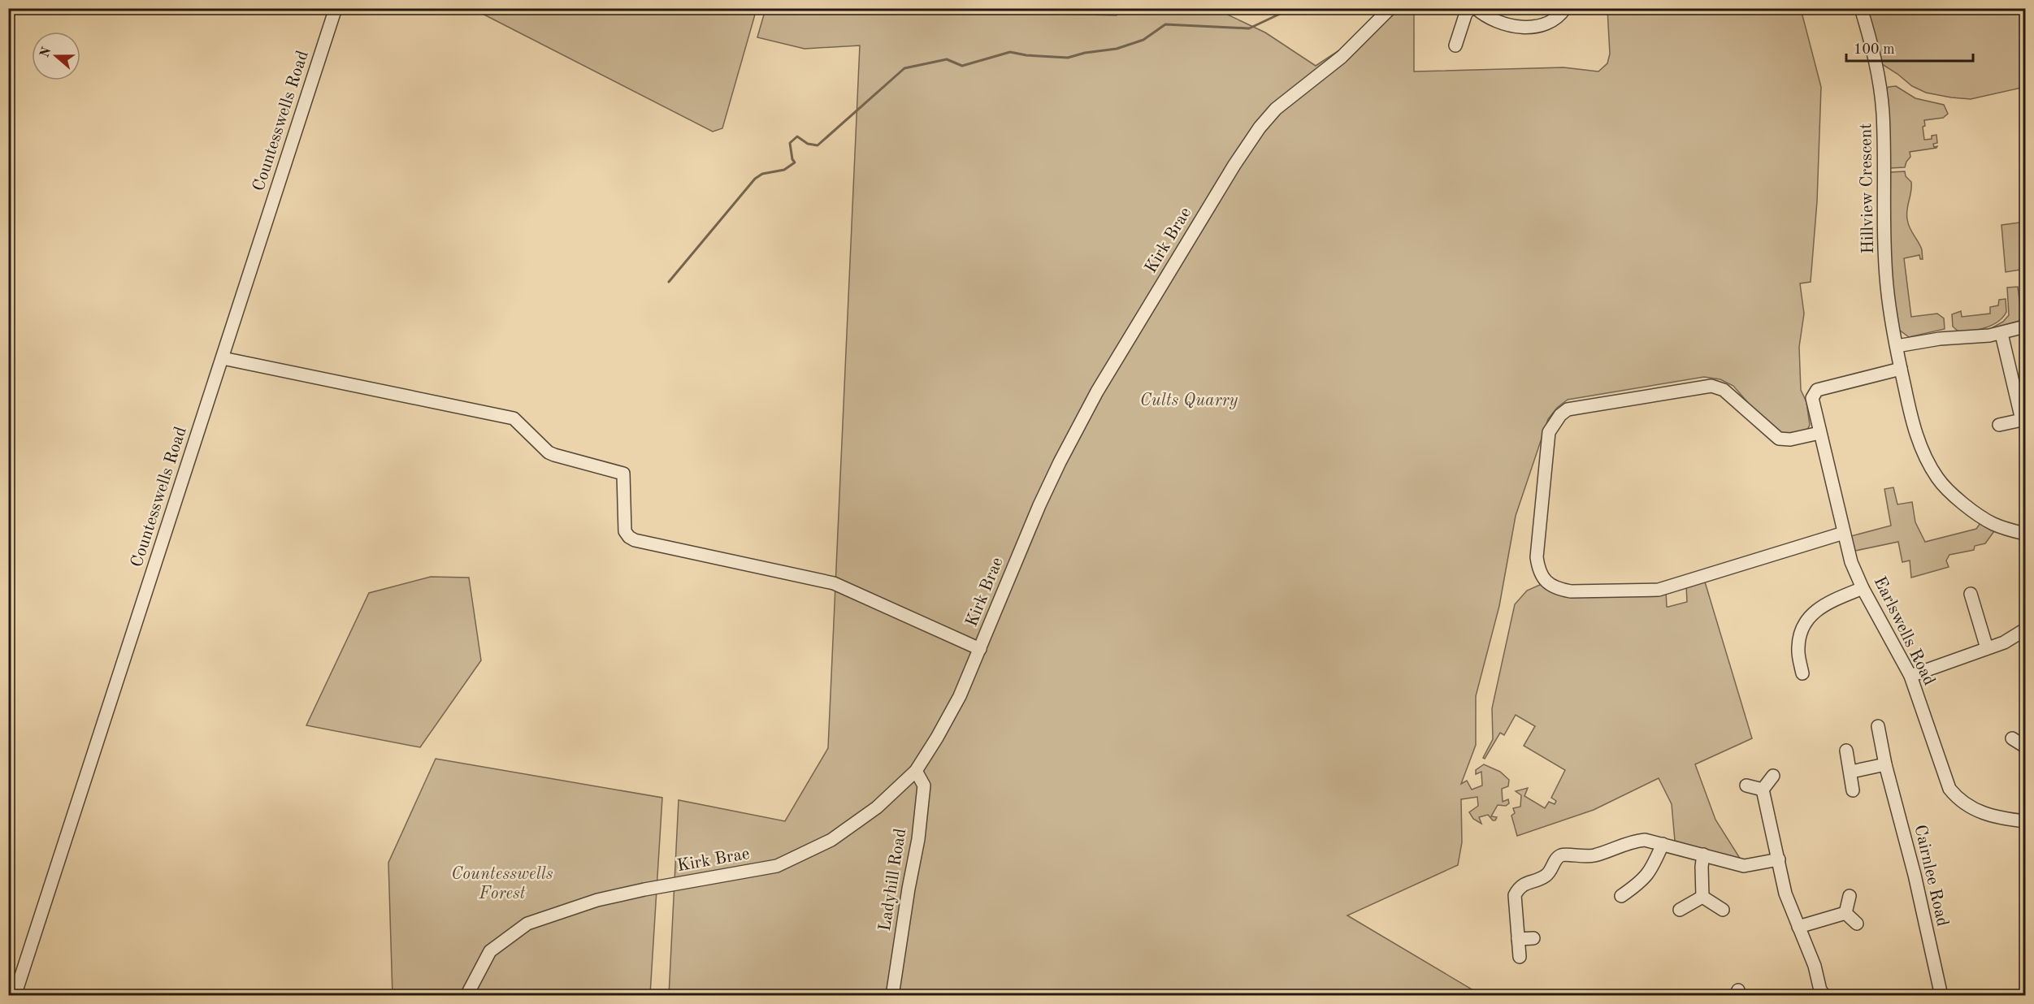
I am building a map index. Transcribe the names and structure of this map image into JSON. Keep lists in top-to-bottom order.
{
  "streets": {
    "street": [
      "Countesswells Road",
      "Hillview Crescent",
      "Kirk Brae",
      "Earlswells Road",
      "Cairnlee Road",
      "Ladyhill Road"
    ]
  },
  "crossings": [
    ["Hillview Crescent", "Earlswells Road"],
    ["Kirk Brae", "Ladyhill Road"]
  ],
  "parks": ["Cults Quarry", "Countesswells Forest"],
  "scale_bar": "100 m",
  "north": "left"
}
